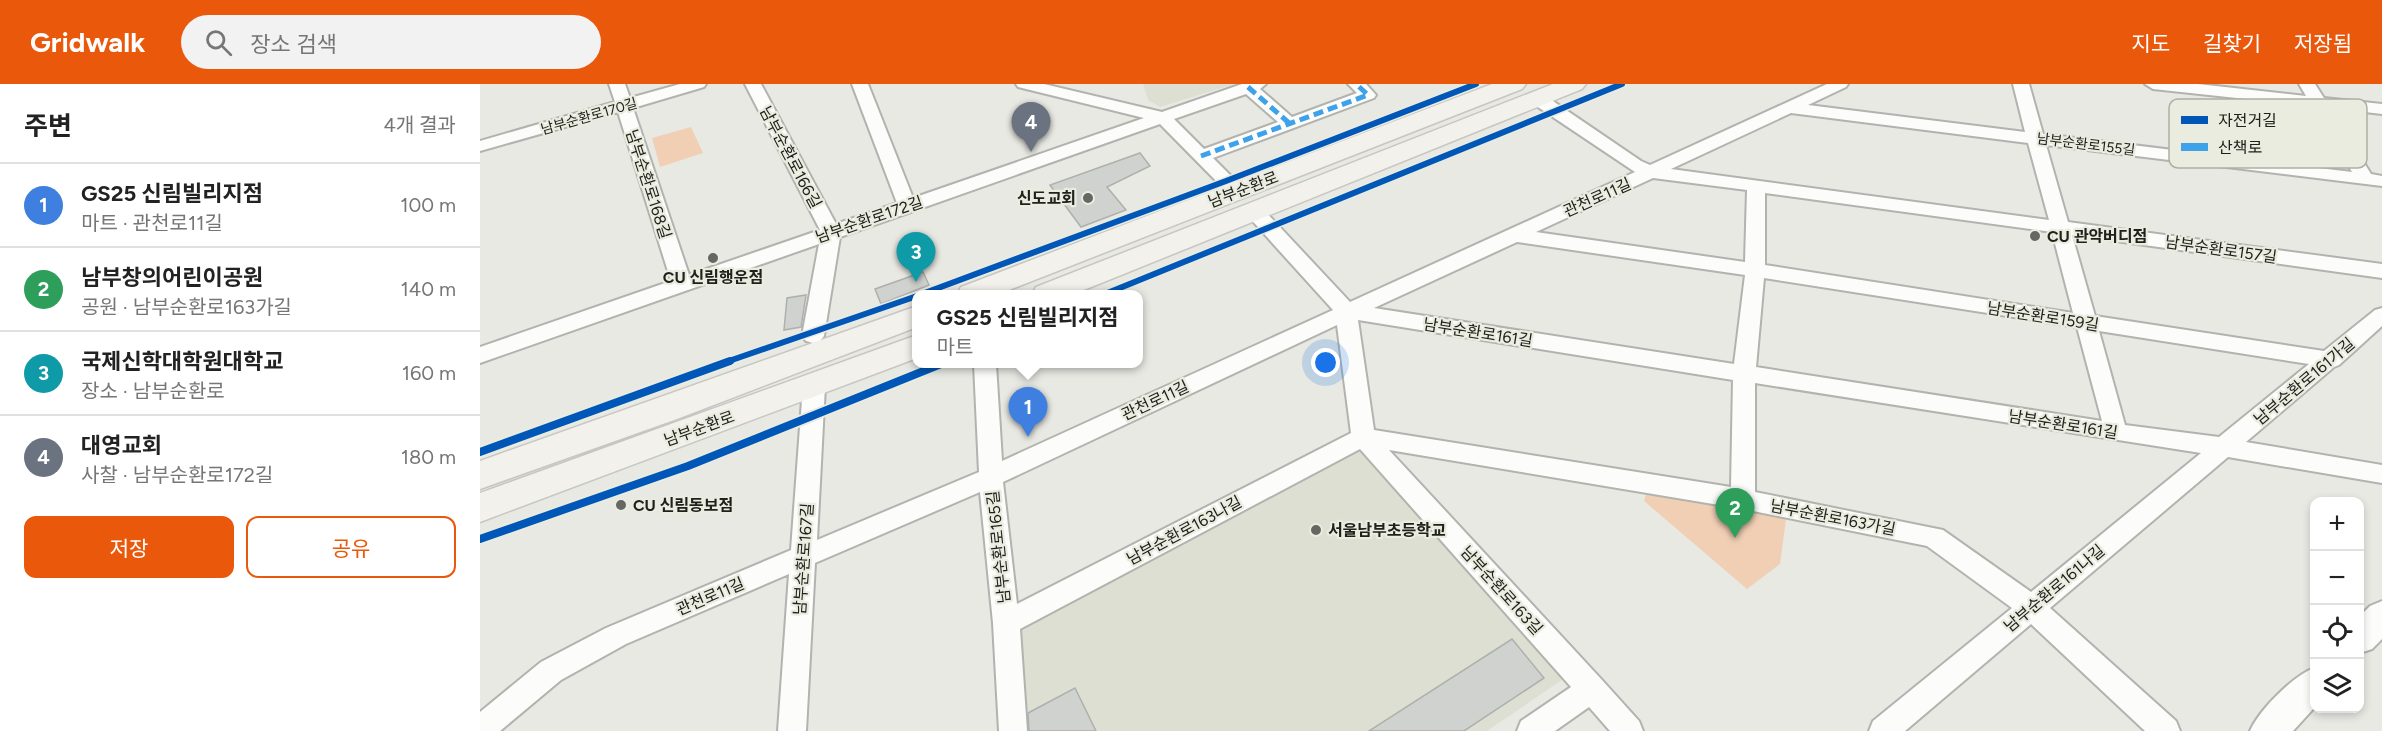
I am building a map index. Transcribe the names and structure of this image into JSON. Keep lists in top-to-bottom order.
{
  "streets": {
    "main road": ["남부순환로"],
    "street": [
      "남부순환로170길",
      "남부순환로155길",
      "남부순환로166길",
      "남부순환로168길",
      "관천로11길",
      "남부순환로172길",
      "남부순환로157길",
      "남부순환로159길",
      "남부순환로161길",
      "남부순환로161가길",
      "남부순환로163가길",
      "남부순환로163나길",
      "남부순환로165길",
      "남부순환로167길",
      "남부순환로161나길",
      "남부순환로163길"
    ]
  },
  "crossings": [
    ["남부순환로170길", "남부순환로168길"],
    ["남부순환로155길", "관천로11길"],
    ["남부순환로166길", "남부순환로172길"],
    ["남부순환로168길", "남부순환로172길"],
    ["남부순환로", "남부순환로157길"],
    ["남부순환로", "남부순환로167길"],
    ["관천로11길", "남부순환로157길"],
    ["관천로11길", "남부순환로159길"],
    ["관천로11길", "남부순환로161길"],
    ["관천로11길", "남부순환로165길"],
    ["관천로11길", "남부순환로167길"],
    ["남부순환로159길", "남부순환로161가길"],
    ["남부순환로161길", "남부순환로161가길"],
    ["남부순환로161길", "남부순환로161나길"],
    ["남부순환로161가길", "남부순환로161나길"],
    ["남부순환로163가길", "남부순환로163나길"],
    ["남부순환로163가길", "남부순환로161나길"],
    ["남부순환로163가길", "남부순환로163길"],
    ["남부순환로163나길", "남부순환로165길"],
    ["남부순환로163나길", "남부순환로163길"]
  ],
  "places": [
    "신도교회",
    "CU 관악버디점",
    "CU 신림행운점",
    "CU 신림동보점",
    "서울남부초등학교"
  ],
  "legend": ["자전거길", "산책로"],
  "page": {
    "header": "Gridwalk",
    "search": "장소 검색",
    "nav": ["지도", "길찾기", "저장됨"],
    "heading": ["주변", "4개 결과"],
    "pins": [
      "4",
      "3",
      "1",
      "2"
    ],
    "list": [
      {
        "mark": "1",
        "name": "GS25 신림빌리지점",
        "note": "마트 · 관천로11길",
        "value": "100 m"
      },
      {
        "mark": "2",
        "name": "남부창의어린이공원",
        "note": "공원 · 남부순환로163가길",
        "value": "140 m"
      },
      {
        "mark": "3",
        "name": "국제신학대학원대학교",
        "note": "장소 · 남부순환로",
        "value": "160 m"
      },
      {
        "mark": "4",
        "name": "대영교회",
        "note": "사찰 · 남부순환로172길",
        "value": "180 m"
      }
    ],
    "popup": ["GS25 신림빌리지점", "마트"],
    "map_buttons": ["+", "−"],
    "buttons": ["저장", "공유"]
  }
}
